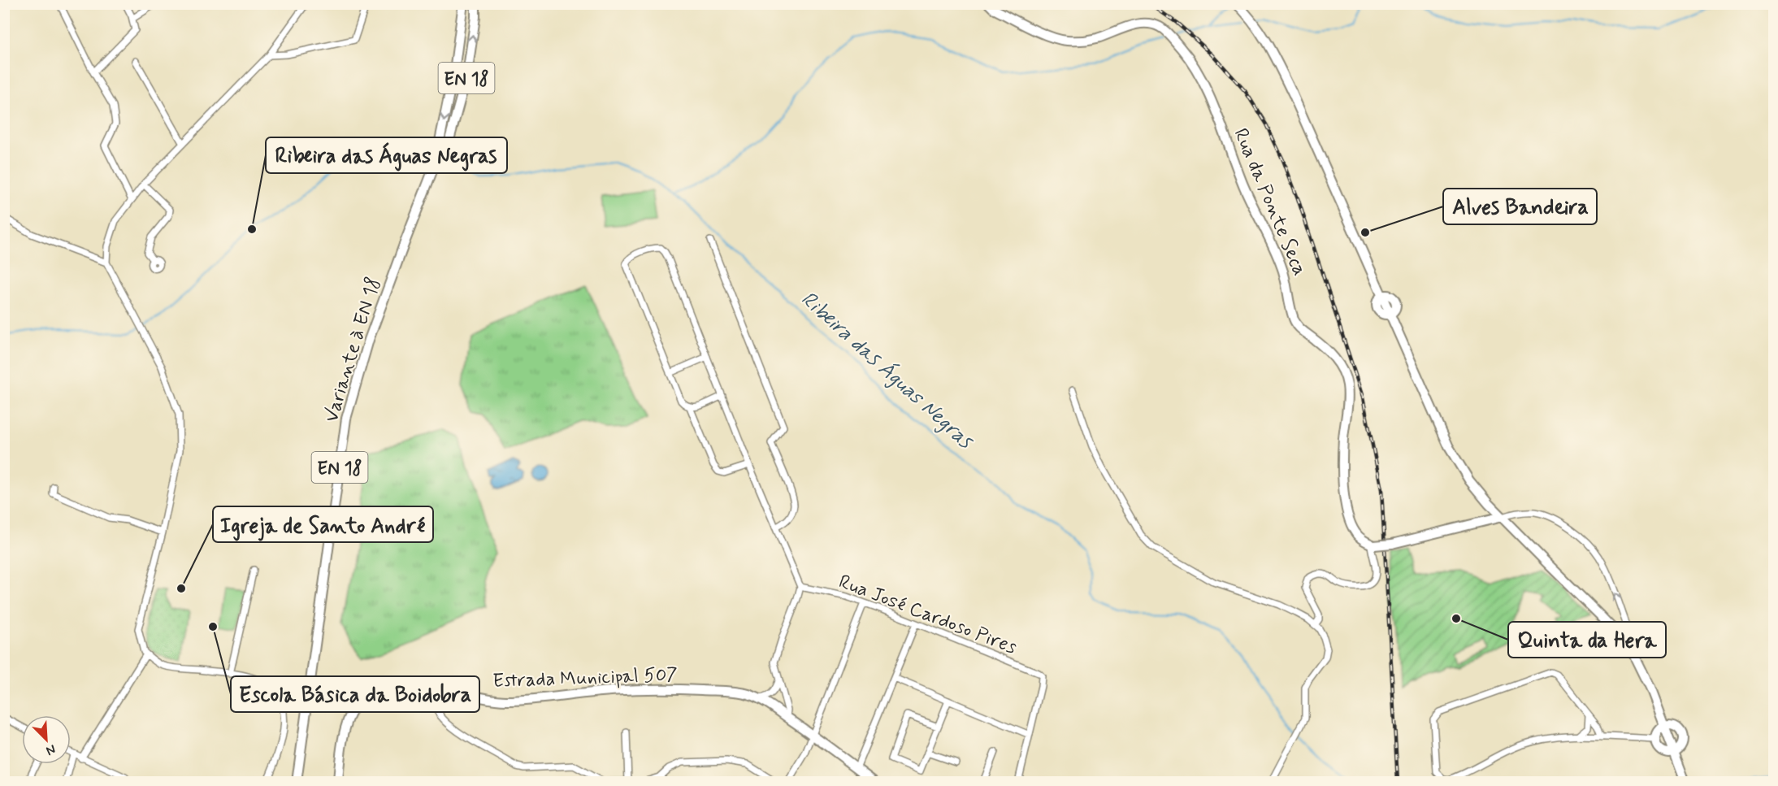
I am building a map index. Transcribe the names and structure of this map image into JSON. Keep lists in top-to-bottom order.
{
  "streets": {
    "main road": [
      "EN 18",
      "Rua da Ponte Seca",
      "Variante à EN 18",
      "Estrada Municipal 507"
    ],
    "street": ["Rua José Cardoso Pires"]
  },
  "water": ["Ribeira das Águas Negras"],
  "places": [
    "Ribeira das Águas Negras",
    "Alves Bandeira",
    "Igreja de Santo André",
    "Quinta da Hera",
    "Escola Básica da Boidobra"
  ],
  "north": "bottom right"
}
